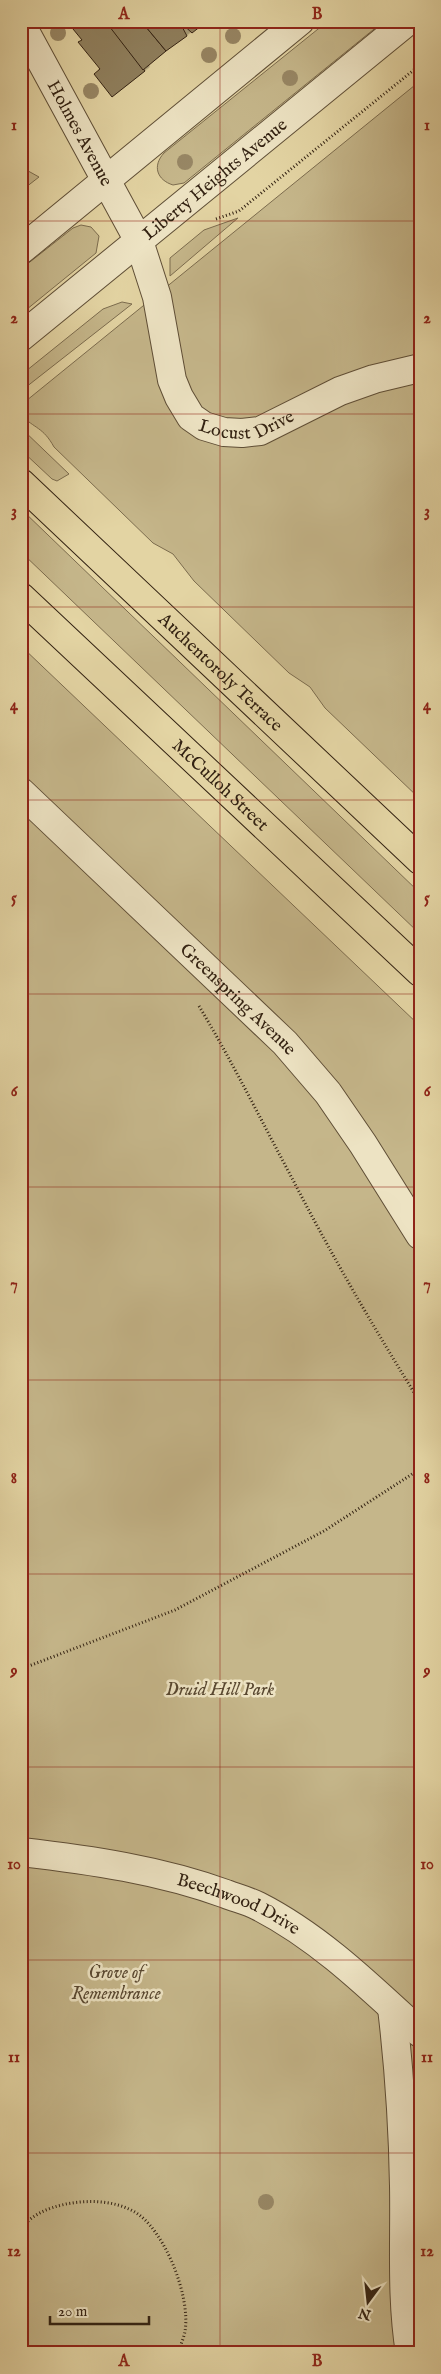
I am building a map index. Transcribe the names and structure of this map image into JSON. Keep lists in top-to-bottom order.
{
  "streets": {
    "main road": ["Auchentoroly Terrace", "McCulloh Street"],
    "street": [
      "Holmes Avenue",
      "Liberty Heights Avenue",
      "Locust Drive",
      "Greenspring Avenue",
      "Beechwood Drive"
    ]
  },
  "crossings": [
    ["Holmes Avenue", "Liberty Heights Avenue"],
    ["Holmes Avenue", "Locust Drive"],
    ["Liberty Heights Avenue", "Locust Drive"]
  ],
  "parks": ["Druid Hill Park", "Grove of Remembrance"],
  "scale_bar": "20 m",
  "north": "bottom",
  "grid": {
    "columns": ["A", "B"],
    "rows": [
      "1",
      "2",
      "3",
      "4",
      "5",
      "6",
      "7",
      "8",
      "9",
      "10",
      "11",
      "12"
    ]
  }
}
